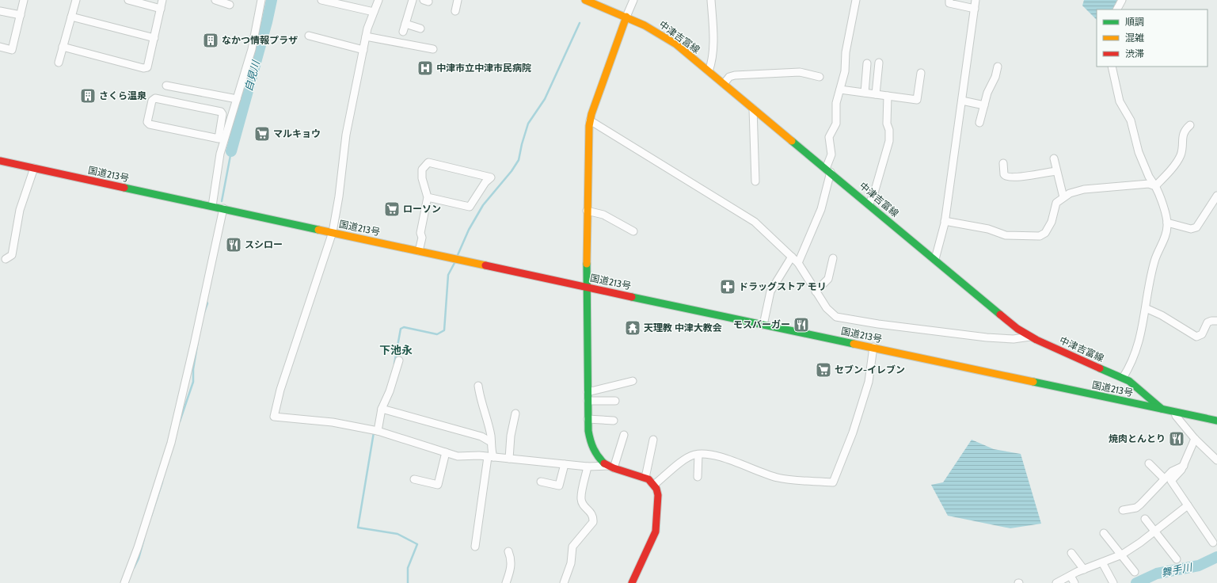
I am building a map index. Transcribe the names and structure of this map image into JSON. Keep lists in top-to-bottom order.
{
  "streets": {
    "main road": ["中津吉富線", "国道213号"]
  },
  "crossings": [
    ["中津吉富線", "国道213号"]
  ],
  "districts": ["下池永"],
  "water": ["自見川", "舞手川"],
  "places": {
    "building": ["なかつ情報プラザ", "さくら温泉"],
    "hospital": ["中津市立中津市民病院"],
    "supermarket": ["マルキョウ", "ローソン", "セブン-イレブン"],
    "restaurant": ["スシロー", "モスバーガー", "焼肉とんとり"],
    "pharmacy": ["ドラッグストア モリ"],
    "temple": ["天理教 中津大教会"]
  },
  "legend": ["順調", "混雑", "渋滞"]
}
